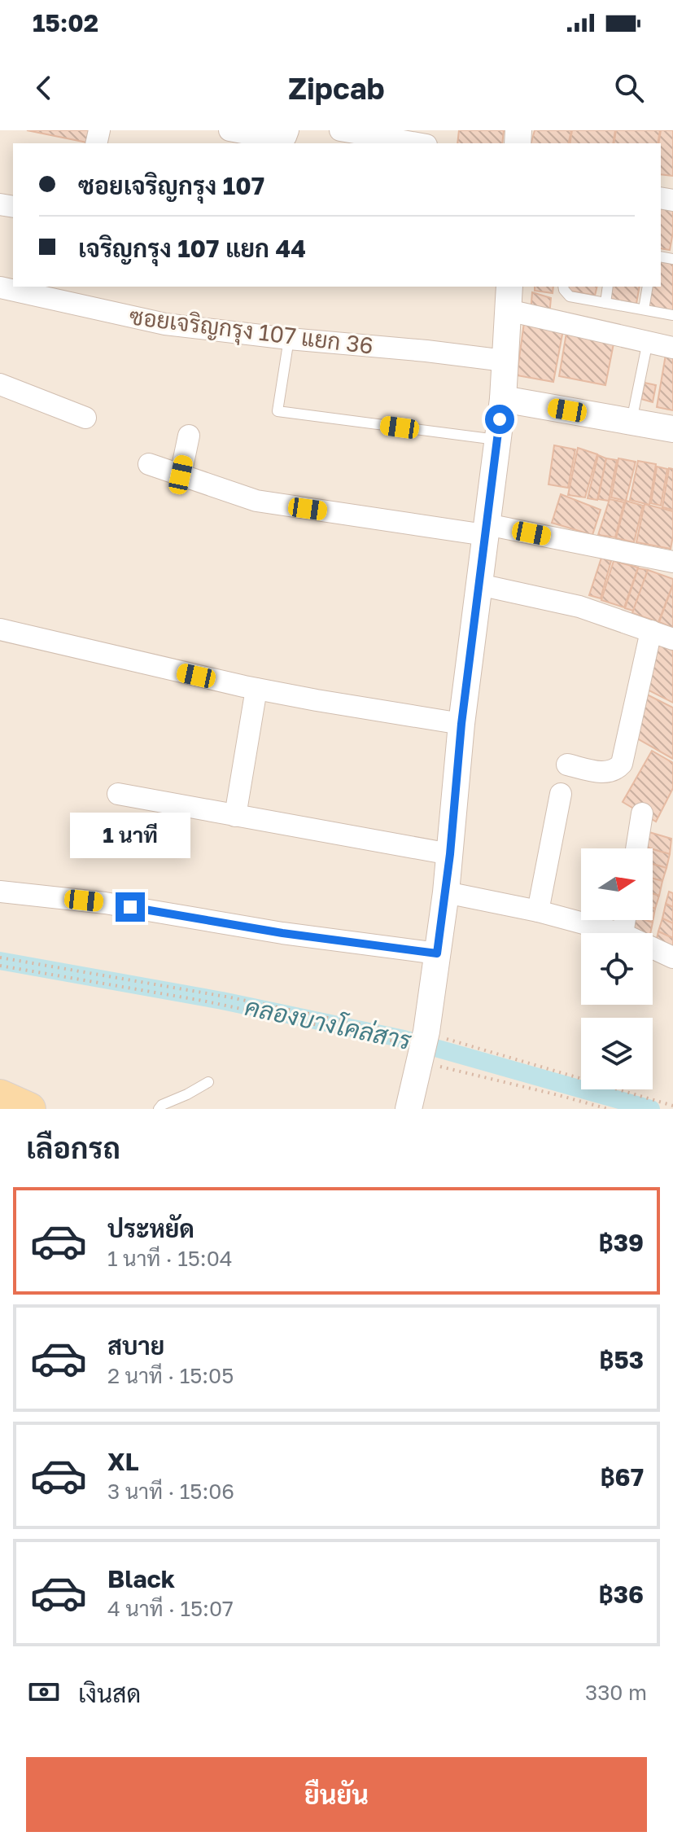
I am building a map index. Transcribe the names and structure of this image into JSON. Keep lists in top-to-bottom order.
{
  "streets": {
    "street": ["ซอยเจริญกรุง 107 แยก 36"]
  },
  "water": ["คลองบางโคล่สาร"],
  "north": "right",
  "page": {
    "status": "15:02",
    "header": "Zipcab",
    "banner": ["ซอยเจริญกรุง 107", "เจริญกรุง 107 แยก 44"],
    "bubble": "1 นาที",
    "heading": "เลือกรถ",
    "list": [
      {
        "name": "ประหยัด",
        "note": "1 นาที · 15:04",
        "value": "฿39"
      },
      {
        "name": "สบาย",
        "note": "2 นาที · 15:05",
        "value": "฿53"
      },
      {
        "name": "XL",
        "note": "3 นาที · 15:06",
        "value": "฿67"
      },
      {
        "name": "Black",
        "note": "4 นาที · 15:07",
        "value": "฿36"
      }
    ],
    "pay": ["เงินสด", "330 m"],
    "buttons": "ยืนยัน"
  }
}
